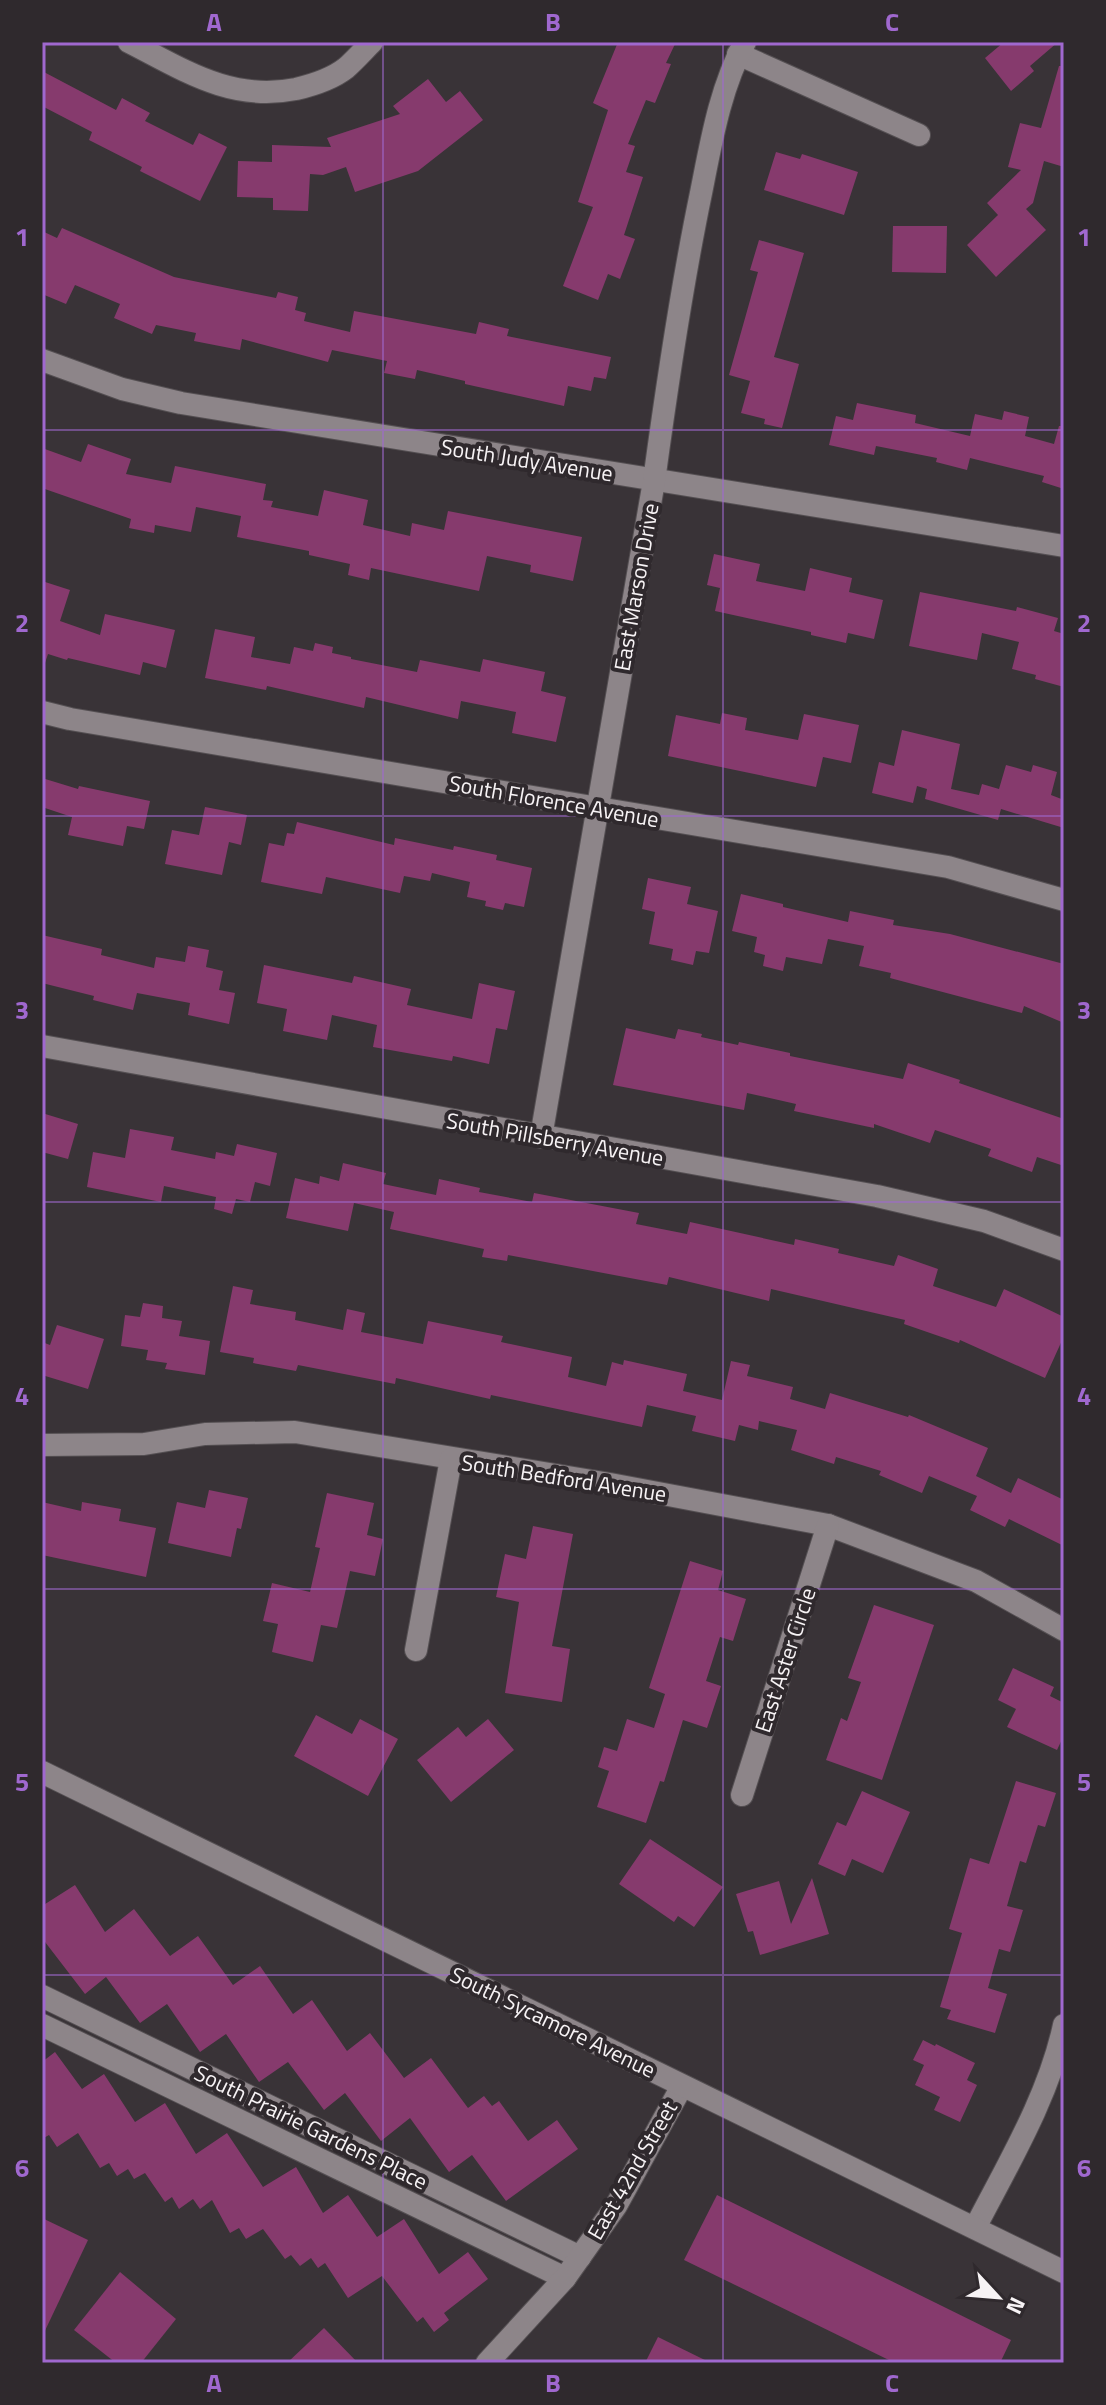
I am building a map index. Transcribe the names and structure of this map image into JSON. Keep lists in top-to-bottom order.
{
  "streets": {
    "street": [
      "South Judy Avenue",
      "East Marson Drive",
      "South Florence Avenue",
      "South Pillsberry Avenue",
      "South Bedford Avenue",
      "East Aster Circle",
      "South Sycamore Avenue",
      "South Prairie Gardens Place",
      "East 42nd Street"
    ]
  },
  "crossings": [
    ["South Judy Avenue", "East Marson Drive"],
    ["East Marson Drive", "South Florence Avenue"],
    ["East Marson Drive", "South Pillsberry Avenue"],
    ["South Bedford Avenue", "East Aster Circle"],
    ["South Sycamore Avenue", "East 42nd Street"],
    ["South Prairie Gardens Place", "East 42nd Street"]
  ],
  "north": "bottom right",
  "grid": {
    "columns": ["A", "B", "C"],
    "rows": [
      "1",
      "2",
      "3",
      "4",
      "5",
      "6"
    ]
  }
}
